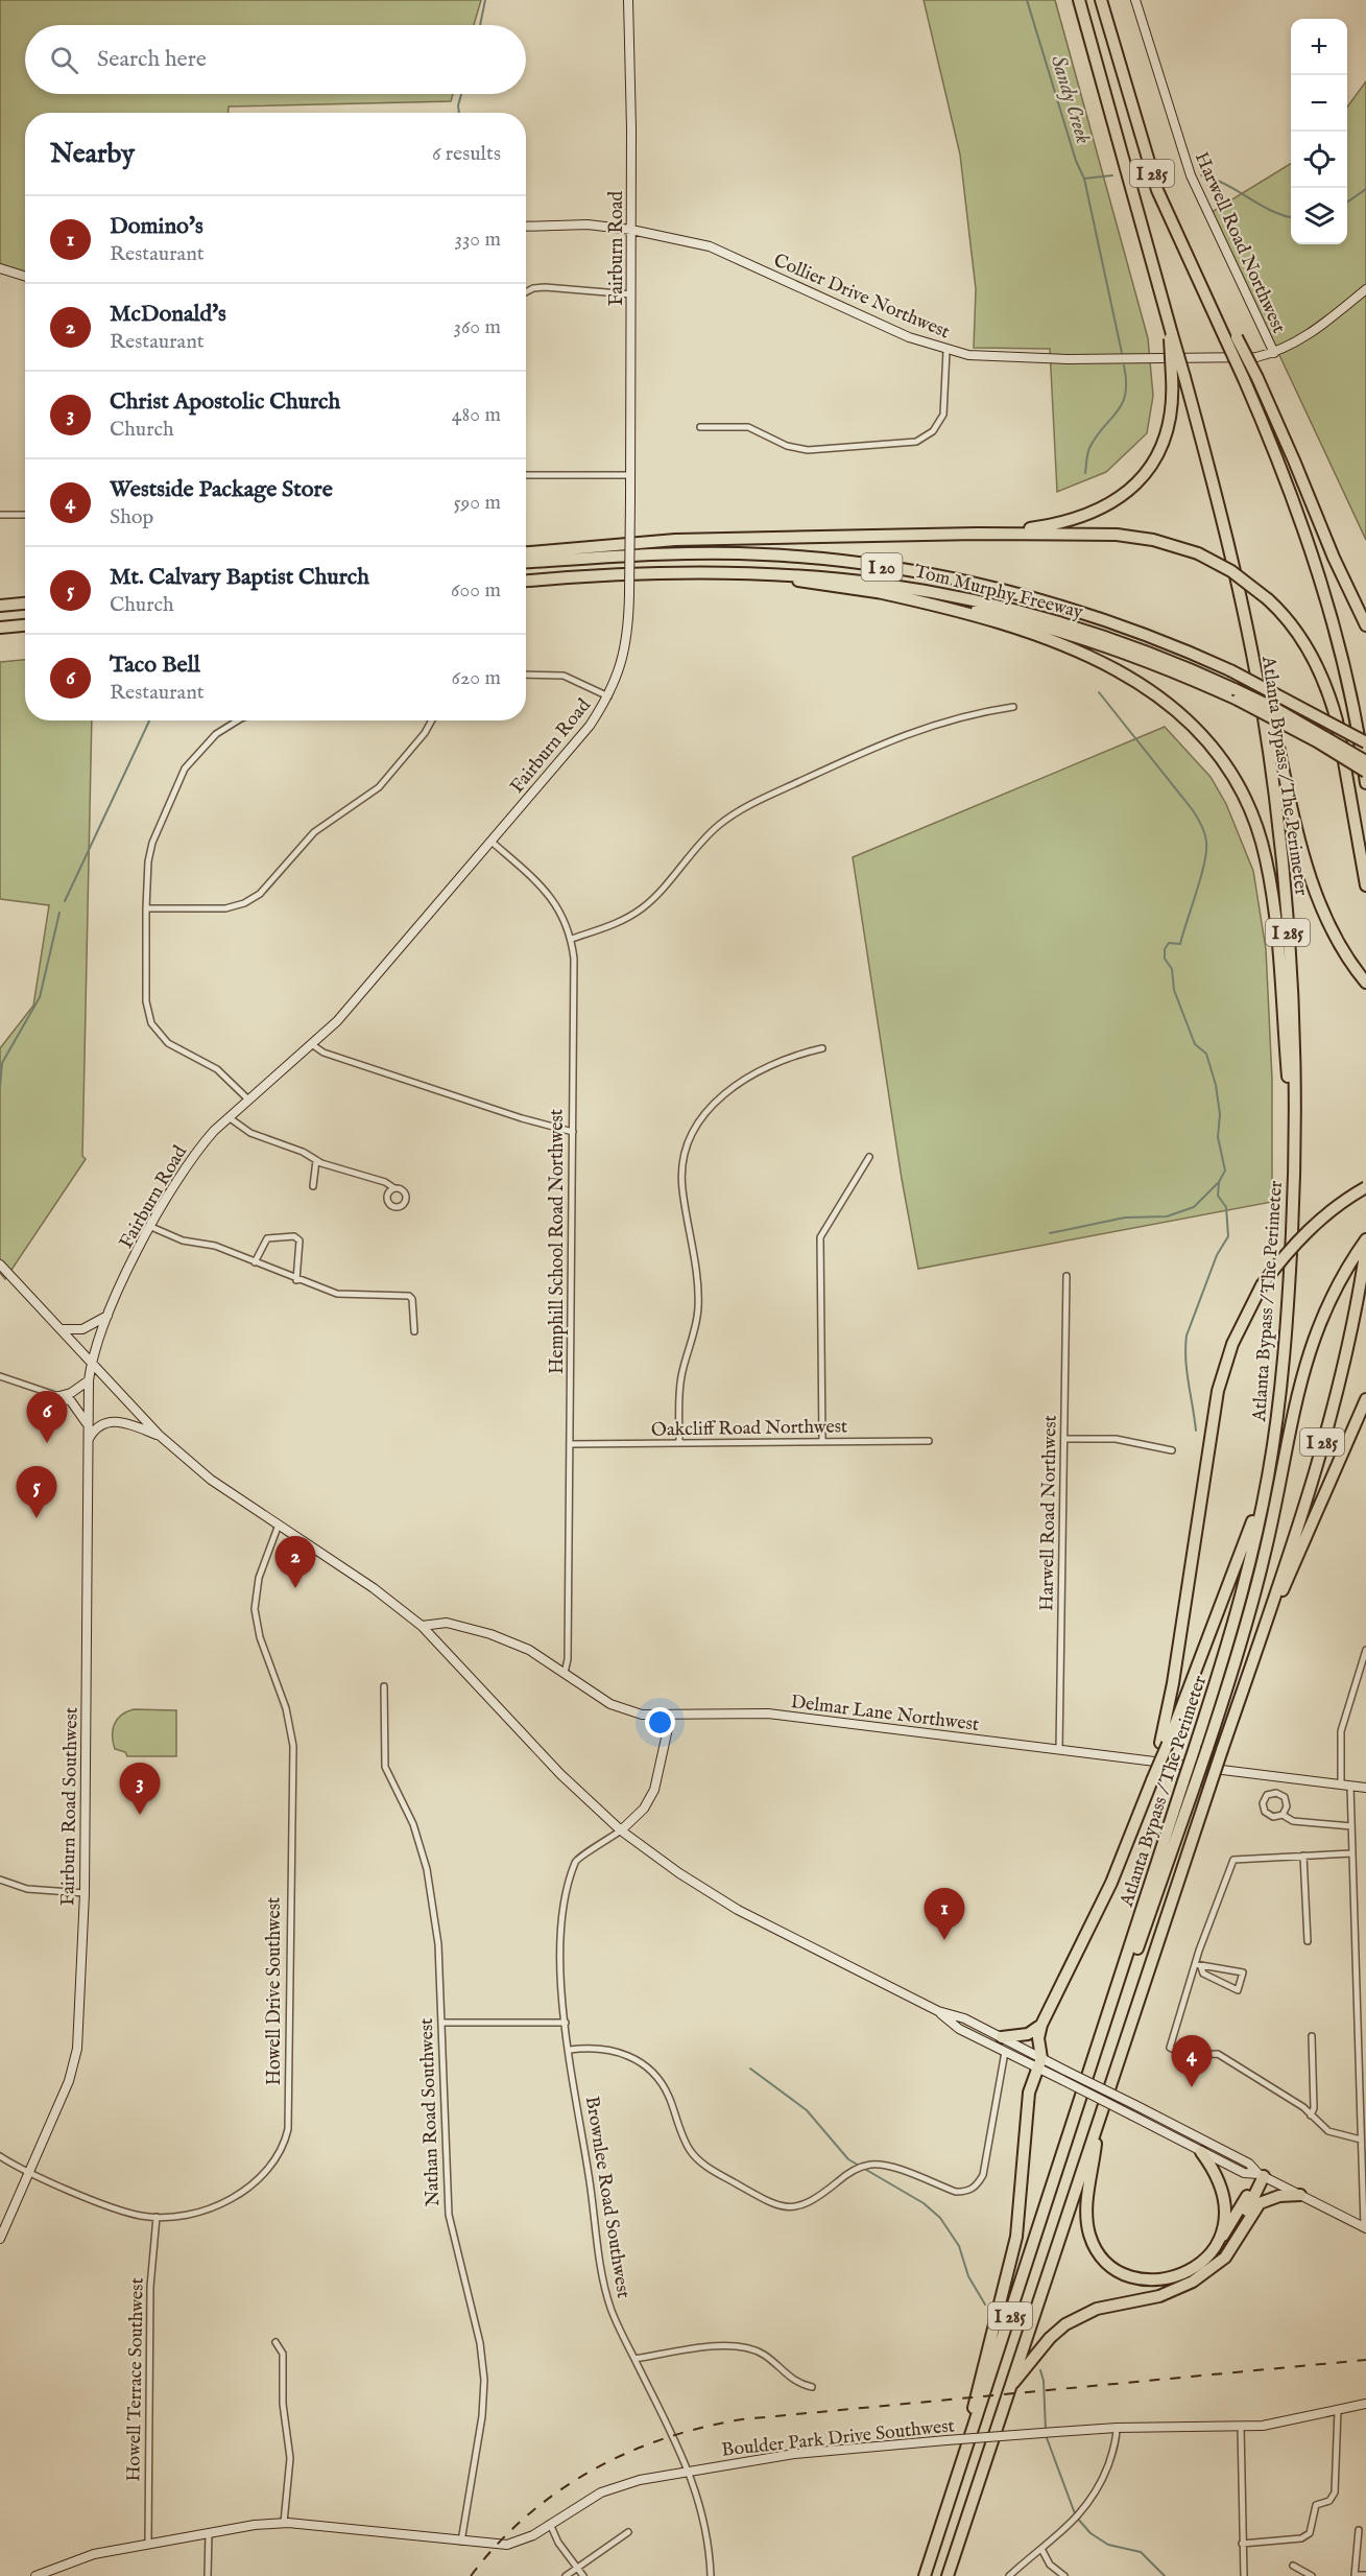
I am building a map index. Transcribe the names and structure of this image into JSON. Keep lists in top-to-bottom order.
{
  "streets": {
    "highway": [
      "I 285",
      "I 20",
      "Tom Murphy Freeway",
      "Atlanta Bypass / The Perimeter"
    ],
    "street": [
      "Harwell Road Northwest",
      "Fairburn Road",
      "Collier Drive Northwest",
      "Hemphill School Road Northwest",
      "Oakcliff Road Northwest",
      "Delmar Lane Northwest",
      "Fairburn Road Southwest",
      "Howell Drive Southwest",
      "Nathan Road Southwest",
      "Brownlee Road Southwest",
      "Howell Terrace Southwest",
      "Boulder Park Drive Southwest"
    ]
  },
  "crossings": [
    ["I 285", "Tom Murphy Freeway"],
    ["I 285", "Atlanta Bypass / The Perimeter"],
    ["Harwell Road Northwest", "Collier Drive Northwest"],
    ["Harwell Road Northwest", "Delmar Lane Northwest"],
    ["Fairburn Road", "Collier Drive Northwest"],
    ["Fairburn Road", "Hemphill School Road Northwest"],
    ["Fairburn Road", "Fairburn Road Southwest"],
    ["I 20", "Tom Murphy Freeway"],
    ["Hemphill School Road Northwest", "Oakcliff Road Northwest"],
    ["Hemphill School Road Northwest", "Delmar Lane Northwest"],
    ["Fairburn Road Southwest", "Howell Drive Southwest"],
    ["Howell Drive Southwest", "Howell Terrace Southwest"],
    ["Nathan Road Southwest", "Boulder Park Drive Southwest"],
    ["Brownlee Road Southwest", "Boulder Park Drive Southwest"],
    ["Howell Terrace Southwest", "Boulder Park Drive Southwest"]
  ],
  "water": ["Sandy Creek"],
  "page": {
    "map_buttons": ["+", "−"],
    "search": "Search here",
    "heading": ["Nearby", "6 results"],
    "list": [
      {
        "mark": "1",
        "name": "Domino's",
        "note": "Restaurant",
        "value": "330 m"
      },
      {
        "mark": "2",
        "name": "McDonald's",
        "note": "Restaurant",
        "value": "360 m"
      },
      {
        "mark": "3",
        "name": "Christ Apostolic Church",
        "note": "Church",
        "value": "480 m"
      },
      {
        "mark": "4",
        "name": "Westside Package Store",
        "note": "Shop",
        "value": "590 m"
      },
      {
        "mark": "5",
        "name": "Mt. Calvary Baptist Church",
        "note": "Church",
        "value": "600 m"
      },
      {
        "mark": "6",
        "name": "Taco Bell",
        "note": "Restaurant",
        "value": "620 m"
      }
    ],
    "pins": [
      "6",
      "5",
      "2",
      "3",
      "1",
      "4"
    ]
  }
}
